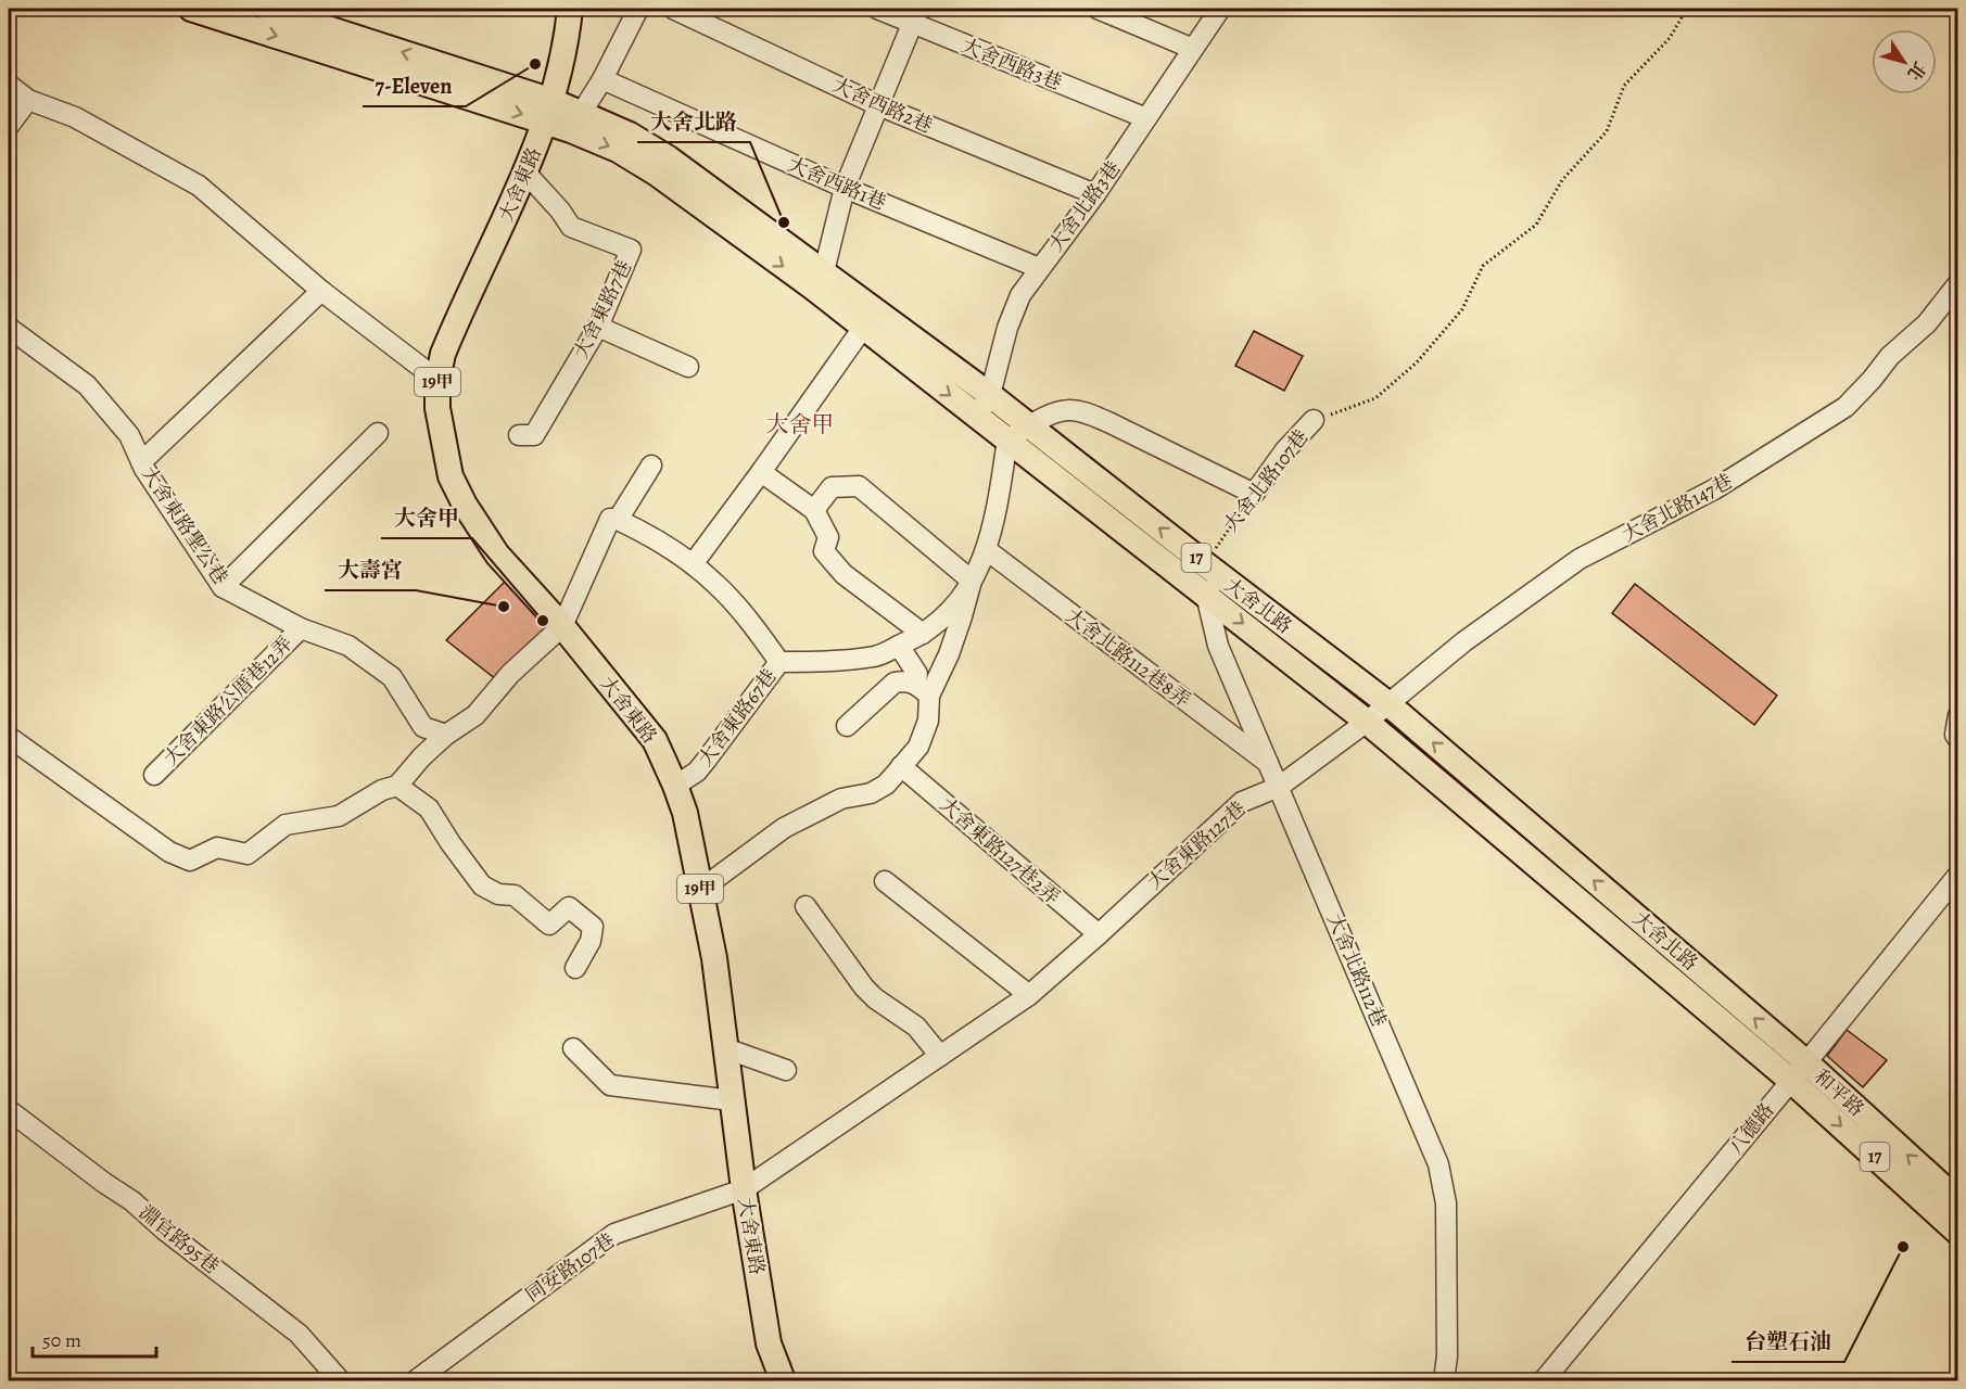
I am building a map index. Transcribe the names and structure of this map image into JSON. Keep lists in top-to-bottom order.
{
  "streets": {
    "main road": [
      "大舍東路",
      "19甲",
      "17",
      "大舍北路",
      "和平路"
    ],
    "street": [
      "大舍西路3巷",
      "大舍西路2巷",
      "大舍西路1巷",
      "大舍北路3巷",
      "大舍東路7巷",
      "大舍北路107巷",
      "大舍北路147巷",
      "大舍東路聖公巷",
      "大舍北路112巷8弄",
      "大舍東路公厝巷12弄",
      "大舍東路67巷",
      "大舍東路127巷",
      "大舍東路127巷2弄",
      "大舍北路112巷",
      "八德路",
      "淵官路95巷",
      "同安路107巷"
    ]
  },
  "crossings": [
    ["大舍西路3巷", "大舍北路3巷"],
    ["大舍西路2巷", "大舍北路3巷"],
    ["大舍西路1巷", "大舍北路3巷"],
    ["大舍東路", "大舍東路7巷"],
    ["大舍東路", "19甲"],
    ["大舍東路", "17"],
    ["大舍東路", "大舍北路"],
    ["大舍東路", "大舍東路67巷"],
    ["大舍東路", "大舍東路127巷"],
    ["大舍東路", "同安路107巷"],
    ["大舍北路3巷", "大舍北路"],
    ["19甲", "17"],
    ["19甲", "大舍北路"],
    ["大舍北路107巷", "大舍北路"],
    ["大舍北路107巷", "大舍北路112巷"],
    ["大舍北路147巷", "大舍北路"],
    ["大舍北路147巷", "大舍東路127巷"],
    ["大舍東路聖公巷", "大舍東路公厝巷12弄"],
    ["17", "大舍北路"],
    ["大舍北路", "大舍東路127巷"],
    ["大舍北路", "大舍北路112巷"],
    ["大舍北路", "和平路"],
    ["大舍北路", "八德路"],
    ["大舍北路112巷8弄", "大舍北路112巷"],
    ["大舍東路127巷", "大舍東路127巷2弄"],
    ["大舍東路127巷", "大舍北路112巷"],
    ["大舍東路127巷", "同安路107巷"],
    ["和平路", "八德路"]
  ],
  "districts": ["大舍甲"],
  "places": [
    "7-Eleven",
    "大舍北路",
    "大壽宮",
    "大舍甲",
    "台塑石油"
  ],
  "scale_bar": "50 m",
  "north": "bottom right"
}
